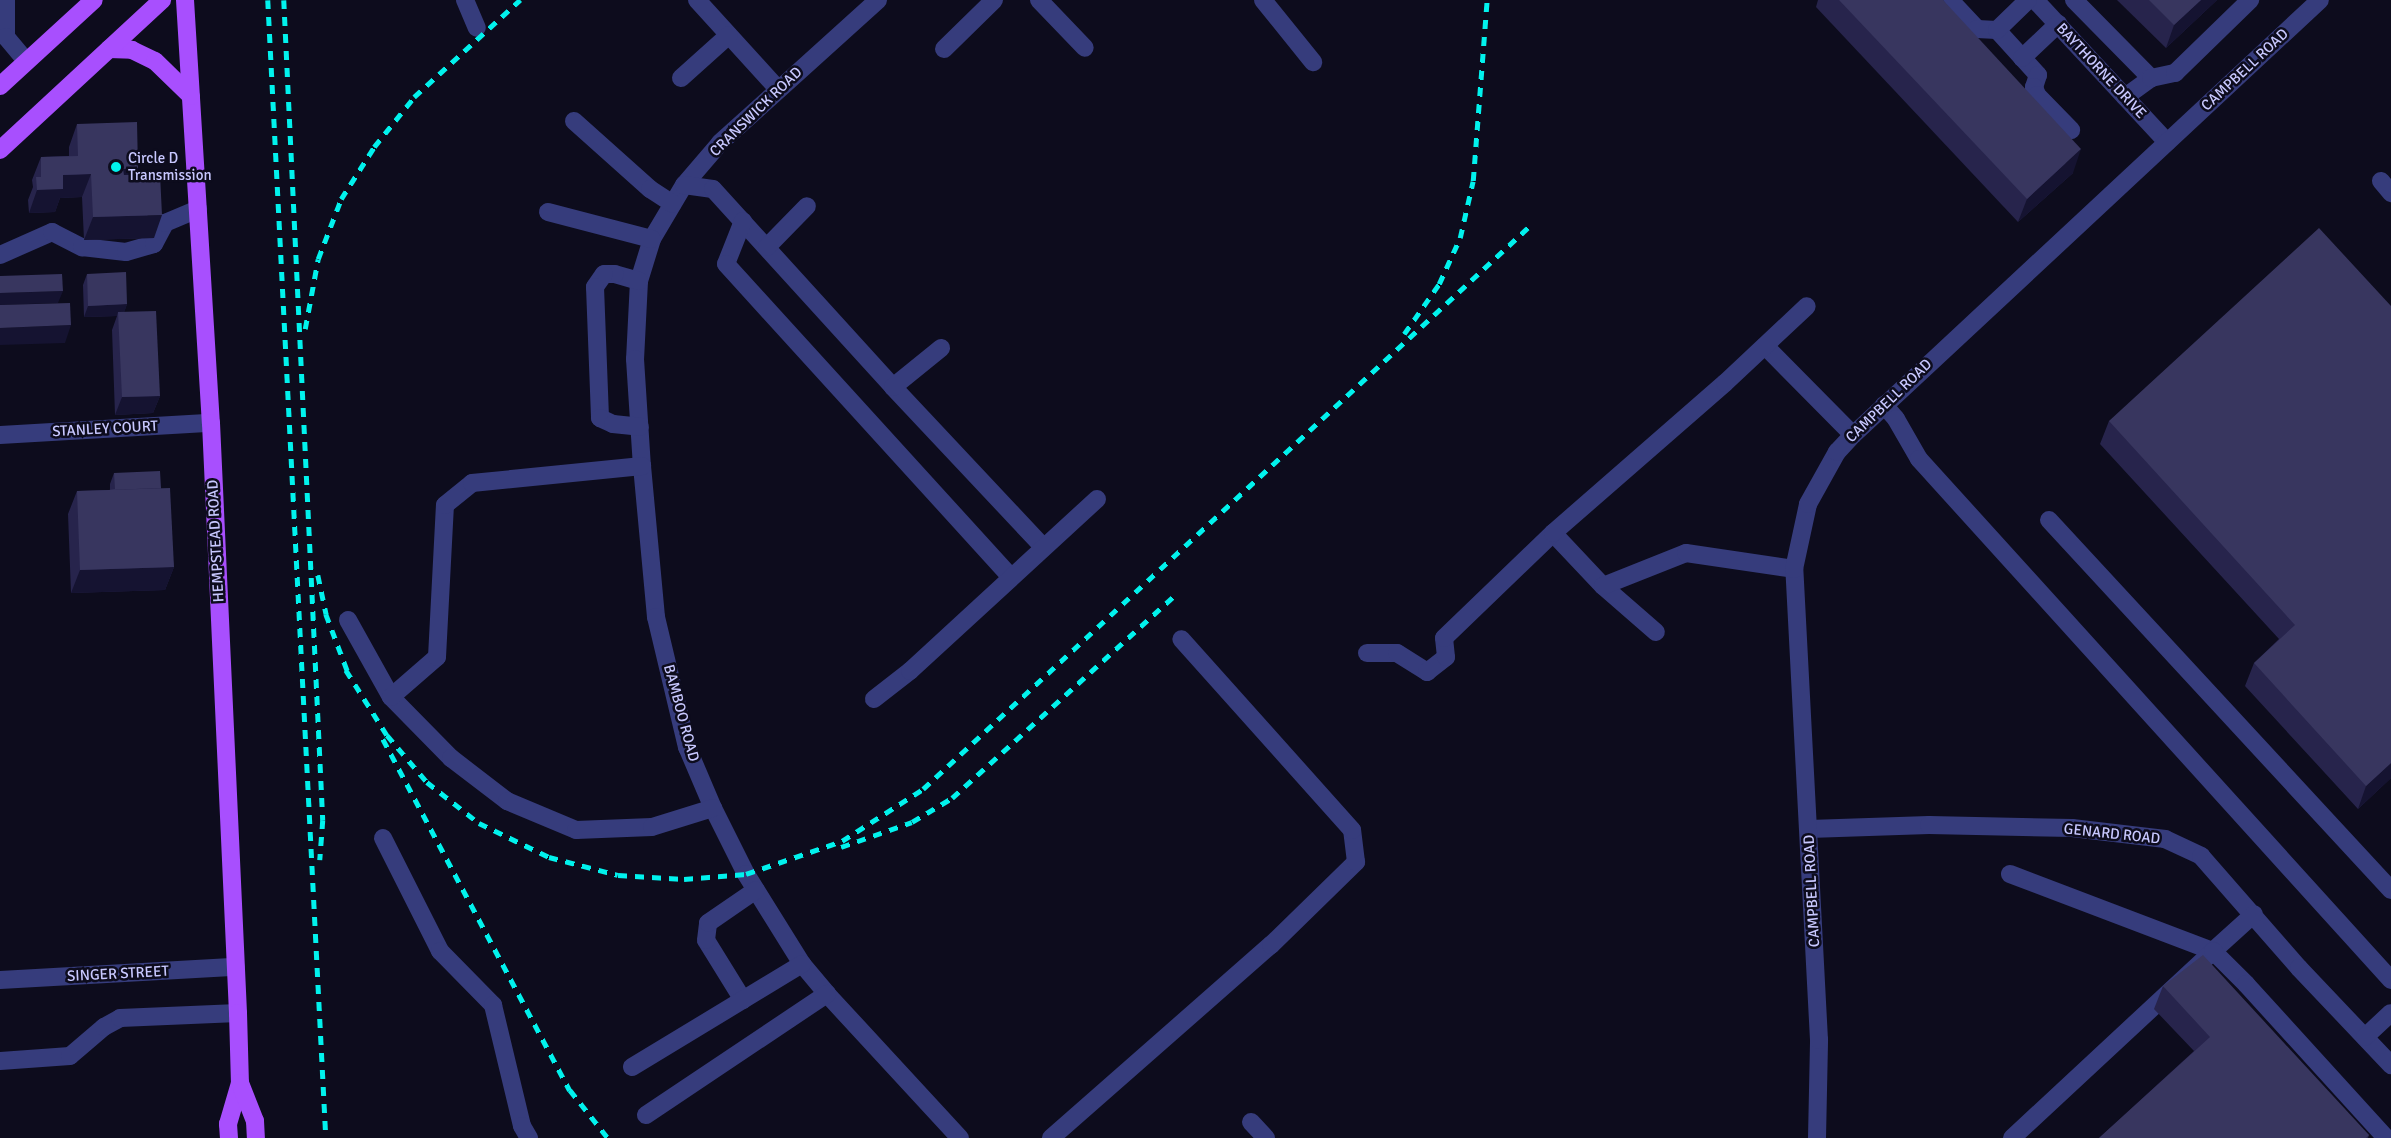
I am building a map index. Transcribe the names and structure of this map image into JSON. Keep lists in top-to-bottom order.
{
  "streets": {
    "main road": ["HEMPSTEAD ROAD"],
    "street": [
      "CAMPBELL ROAD",
      "BAYTHORNE DRIVE",
      "CRANSWICK ROAD",
      "STANLEY COURT",
      "BAMBOO ROAD",
      "GENARD ROAD",
      "SINGER STREET"
    ]
  },
  "crossings": [
    ["CAMPBELL ROAD", "BAYTHORNE DRIVE"],
    ["CAMPBELL ROAD", "GENARD ROAD"],
    ["CRANSWICK ROAD", "BAMBOO ROAD"],
    ["STANLEY COURT", "HEMPSTEAD ROAD"],
    ["HEMPSTEAD ROAD", "SINGER STREET"]
  ],
  "places": ["Circle D Transmission"]
}
